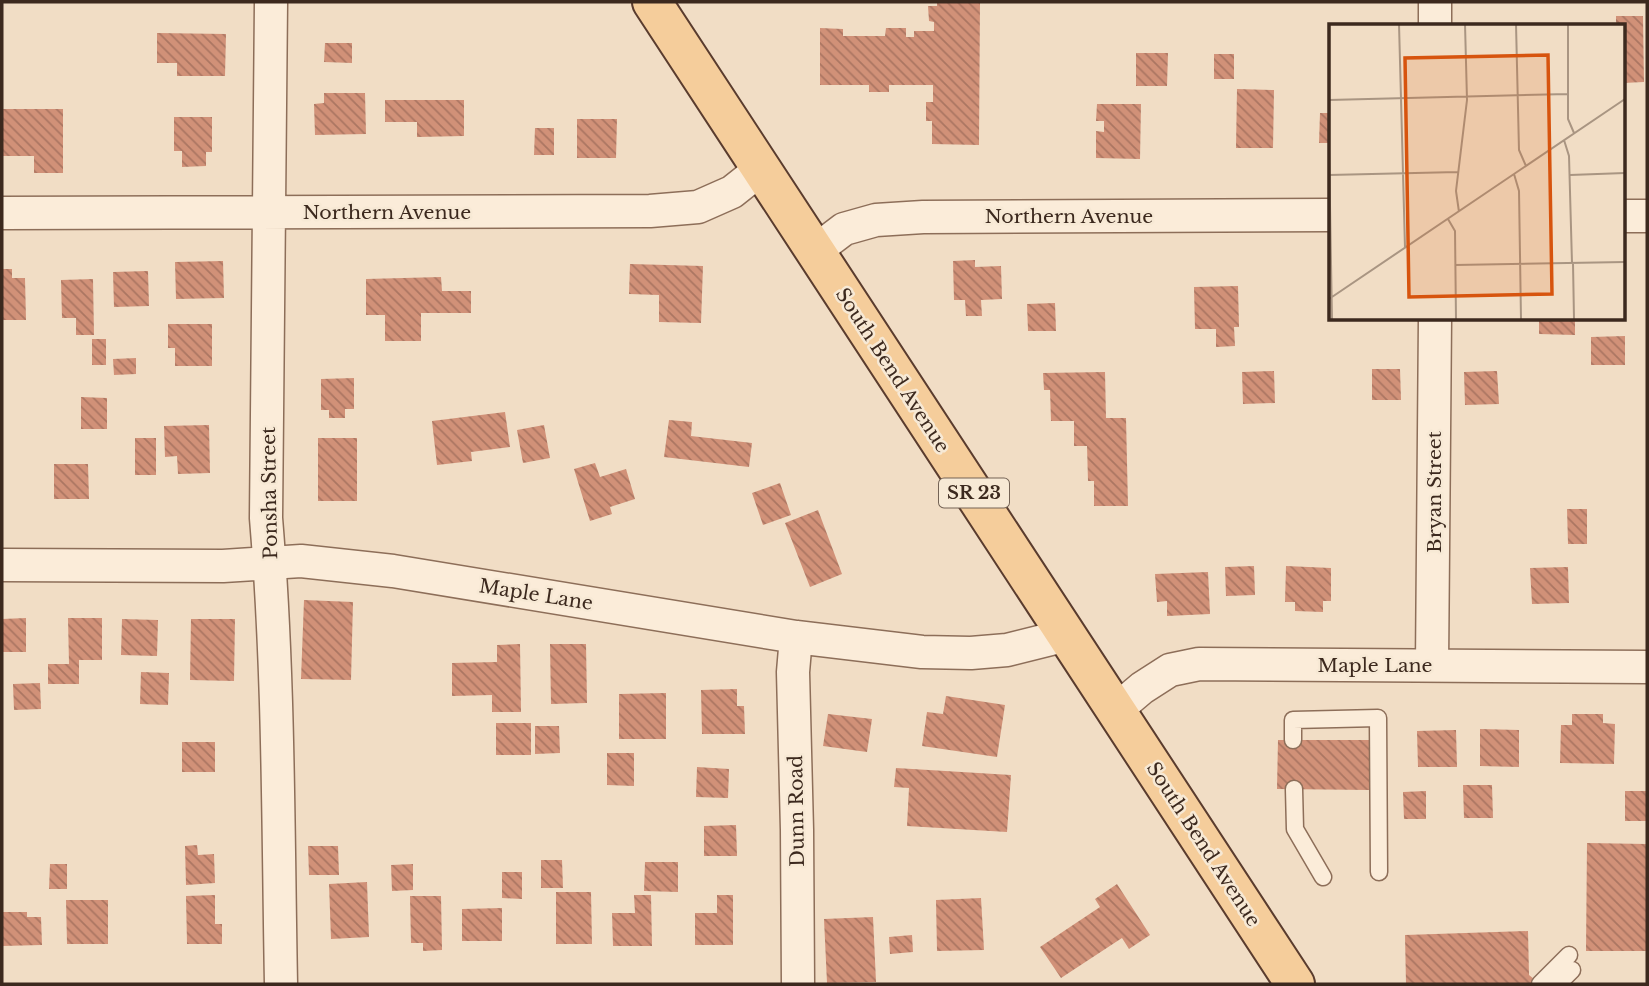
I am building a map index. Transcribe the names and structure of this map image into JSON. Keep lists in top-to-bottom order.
{
  "streets": {
    "main road": ["South Bend Avenue", "SR 23"],
    "street": [
      "Northern Avenue",
      "Bryan Street",
      "Ponsha Street",
      "Maple Lane",
      "Dunn Road"
    ]
  },
  "crossings": [
    ["Northern Avenue", "South Bend Avenue"],
    ["Northern Avenue", "Ponsha Street"],
    ["South Bend Avenue", "Maple Lane"],
    ["Bryan Street", "Maple Lane"],
    ["Ponsha Street", "Maple Lane"],
    ["Maple Lane", "Dunn Road"]
  ]
}
